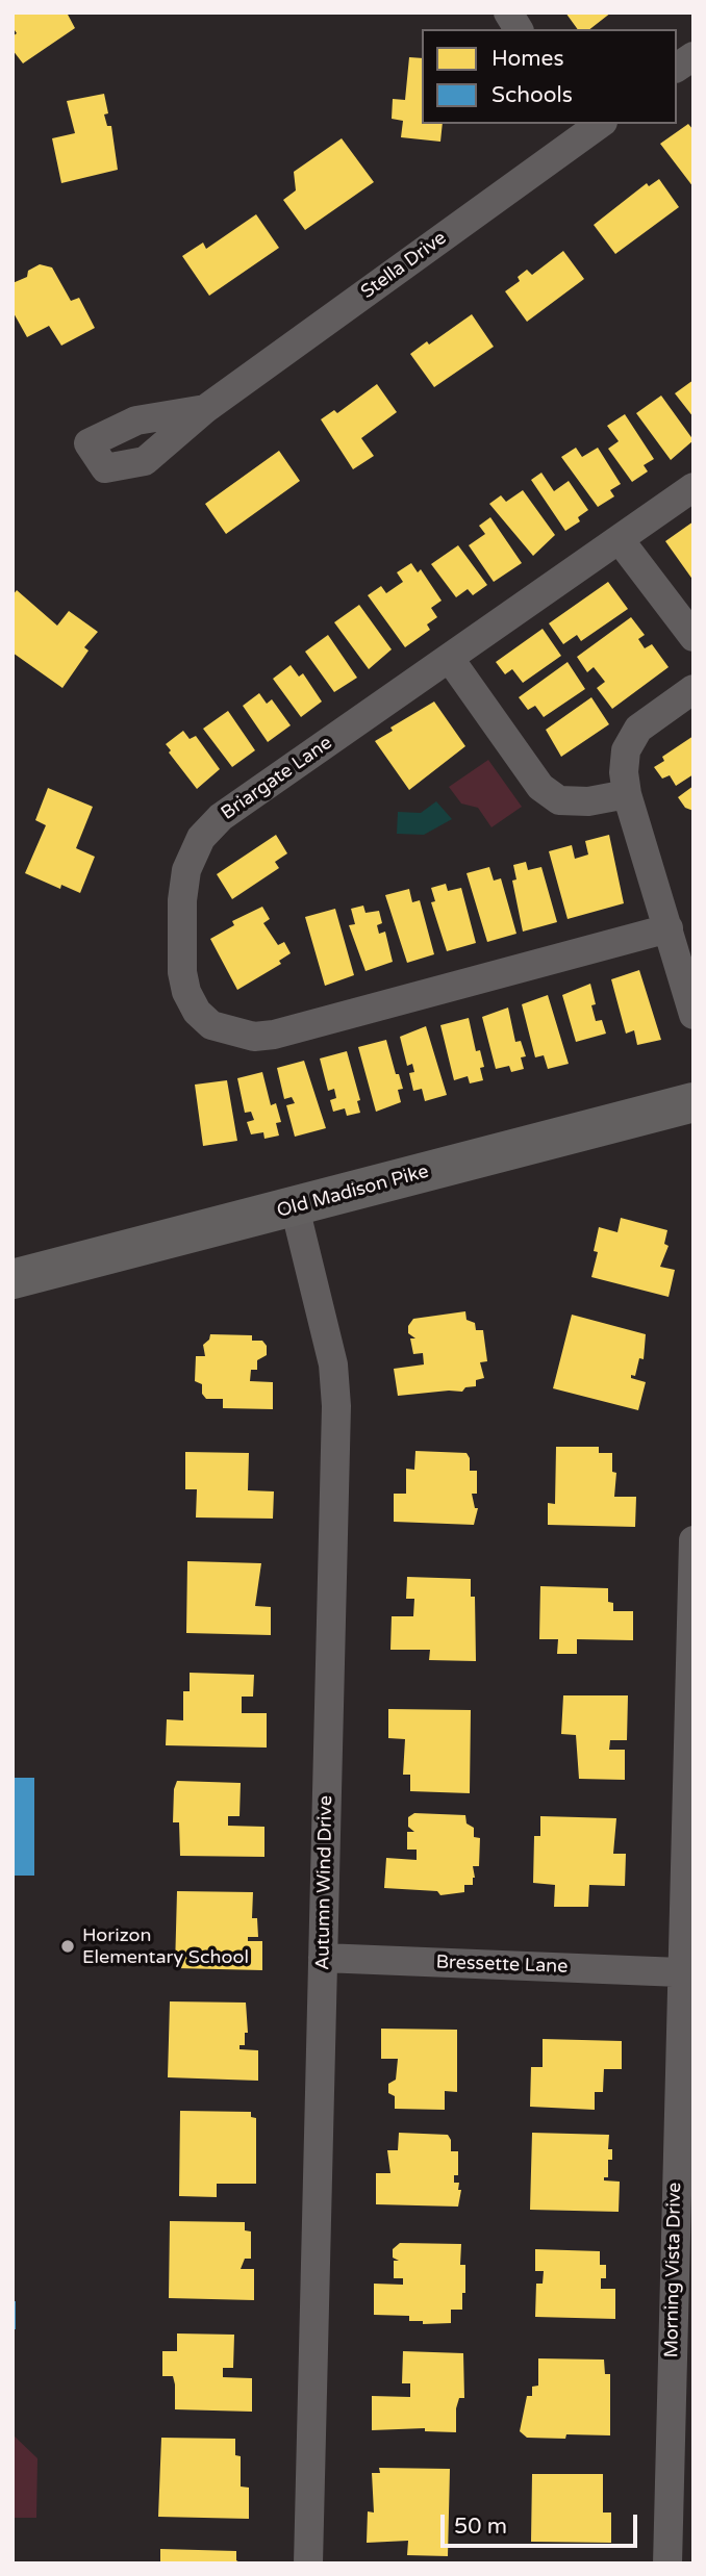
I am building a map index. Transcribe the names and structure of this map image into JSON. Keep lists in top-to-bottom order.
{
  "streets": {
    "main road": ["Old Madison Pike"],
    "street": [
      "Stella Drive",
      "Briargate Lane",
      "Autumn Wind Drive",
      "Bressette Lane",
      "Morning Vista Drive"
    ]
  },
  "crossings": [
    ["Old Madison Pike", "Autumn Wind Drive"],
    ["Autumn Wind Drive", "Bressette Lane"],
    ["Bressette Lane", "Morning Vista Drive"]
  ],
  "places": ["Horizon Elementary School"],
  "legend": ["Homes", "Schools"],
  "scale_bar": "50 m"
}
